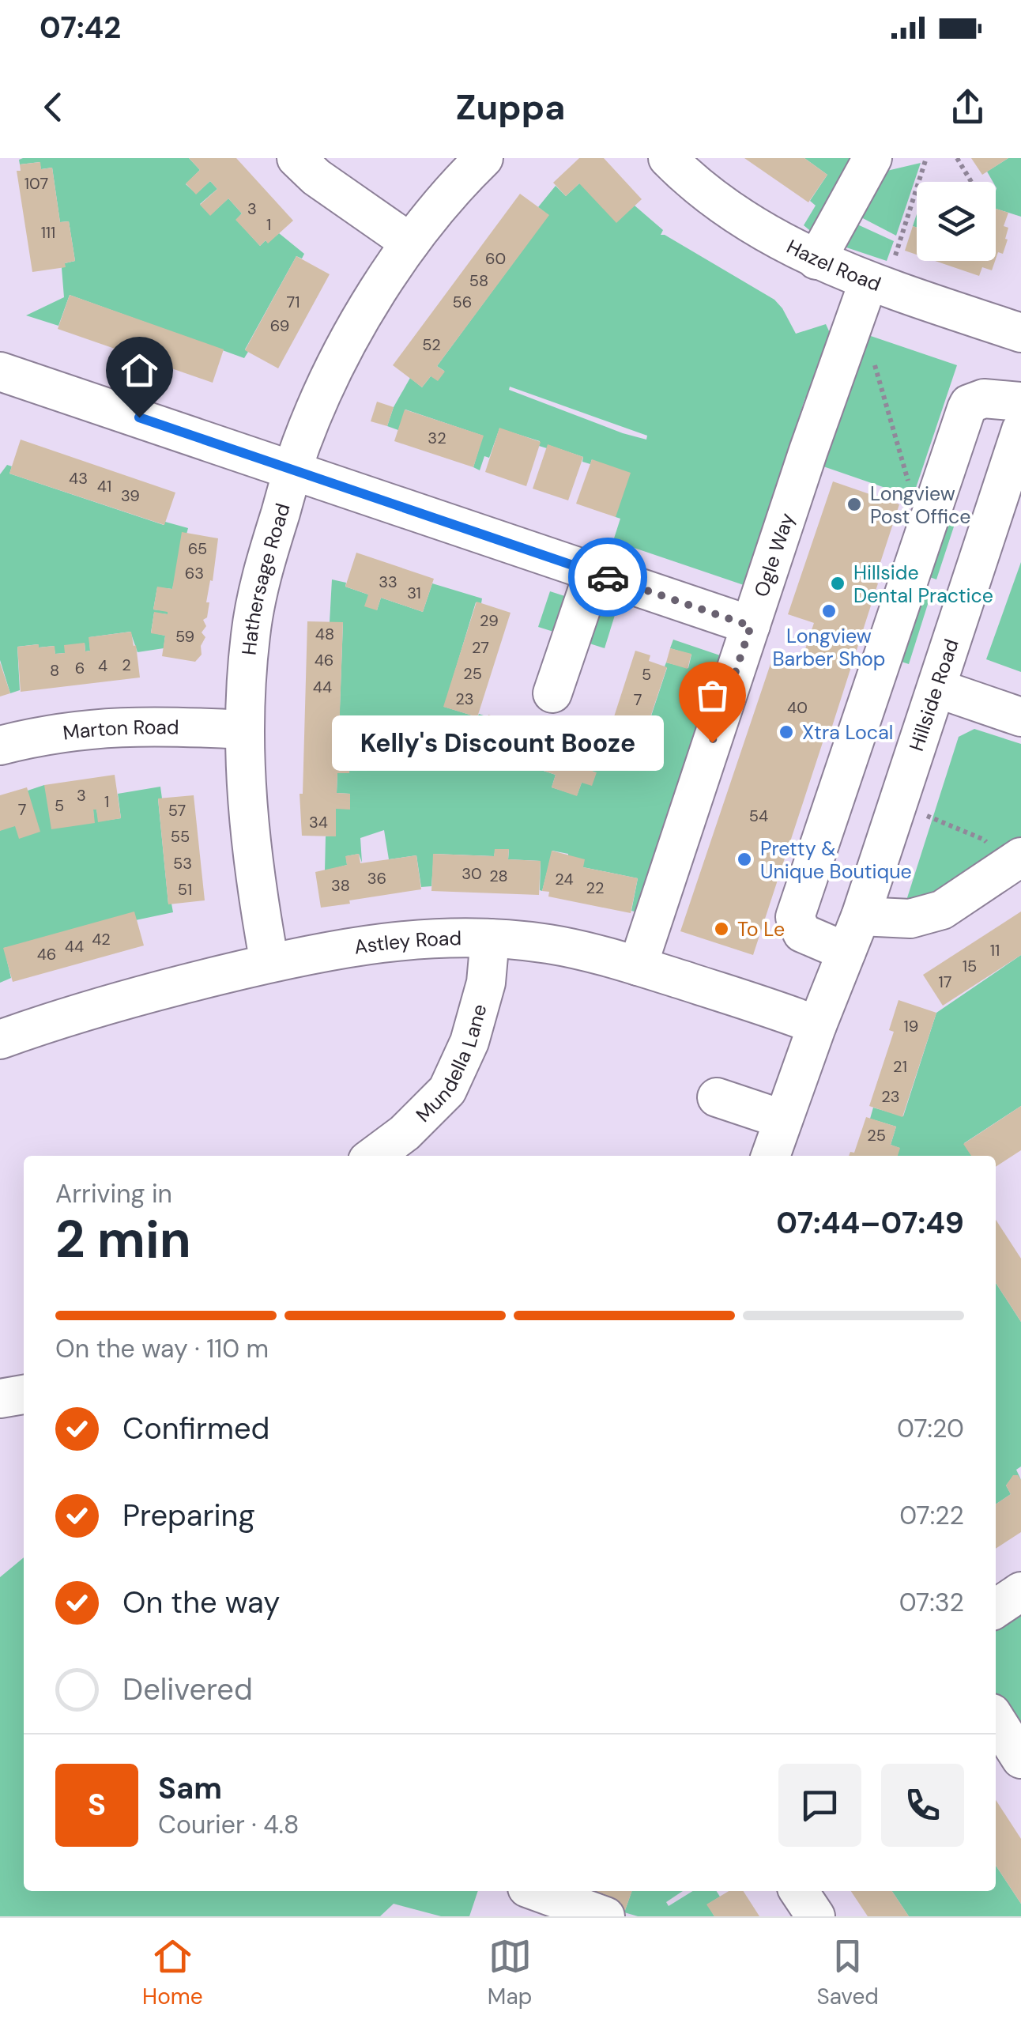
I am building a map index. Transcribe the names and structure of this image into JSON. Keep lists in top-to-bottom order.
{
  "streets": {
    "street": [
      "Hazel Road",
      "Ogle Way",
      "Hathersage Road",
      "Hillside Road",
      "Marton Road",
      "Astley Road",
      "Mundella Lane"
    ]
  },
  "crossings": [
    ["Hazel Road", "Ogle Way"],
    ["Ogle Way", "Astley Road"],
    ["Hathersage Road", "Marton Road"],
    ["Hathersage Road", "Astley Road"],
    ["Hillside Road", "Astley Road"],
    ["Astley Road", "Mundella Lane"]
  ],
  "places": [
    "Longview Post Office",
    "Hillside Dental Practice",
    "Longview Barber Shop",
    "Xtra Local",
    "Kelly's Discount Booze",
    "Pretty & Unique Boutique",
    "To Le"
  ],
  "house_numbers": [
    "107",
    "3",
    "1",
    "111",
    "60",
    "58",
    "71",
    "56",
    "69",
    "52",
    "32",
    "43",
    "41",
    "39",
    "65",
    "63",
    "33",
    "31",
    "29",
    "48",
    "59",
    "27",
    "46",
    "2",
    "4",
    "6",
    "8",
    "25",
    "5",
    "44",
    "23",
    "7",
    "40",
    "3",
    "1",
    "5",
    "7",
    "57",
    "54",
    "34",
    "55",
    "53",
    "30",
    "28",
    "36",
    "24",
    "38",
    "22",
    "51",
    "42",
    "44",
    "11",
    "46",
    "15",
    "17",
    "19",
    "21",
    "23",
    "25"
  ],
  "page": {
    "status": "07:42",
    "header": "Zuppa",
    "bubble": "Kelly's Discount Booze",
    "heading": ["2 min", "Arriving in", "07:44–07:49"],
    "panel": ["Sam", "Courier · 4.8"],
    "bar": "On the way · 110 m",
    "list": [
      ["Confirmed", "07:20"],
      ["Preparing", "07:22"],
      ["On the way", "07:32"],
      "Delivered"
    ],
    "round": "S",
    "tabs": ["Home", "Map", "Saved"]
  }
}
